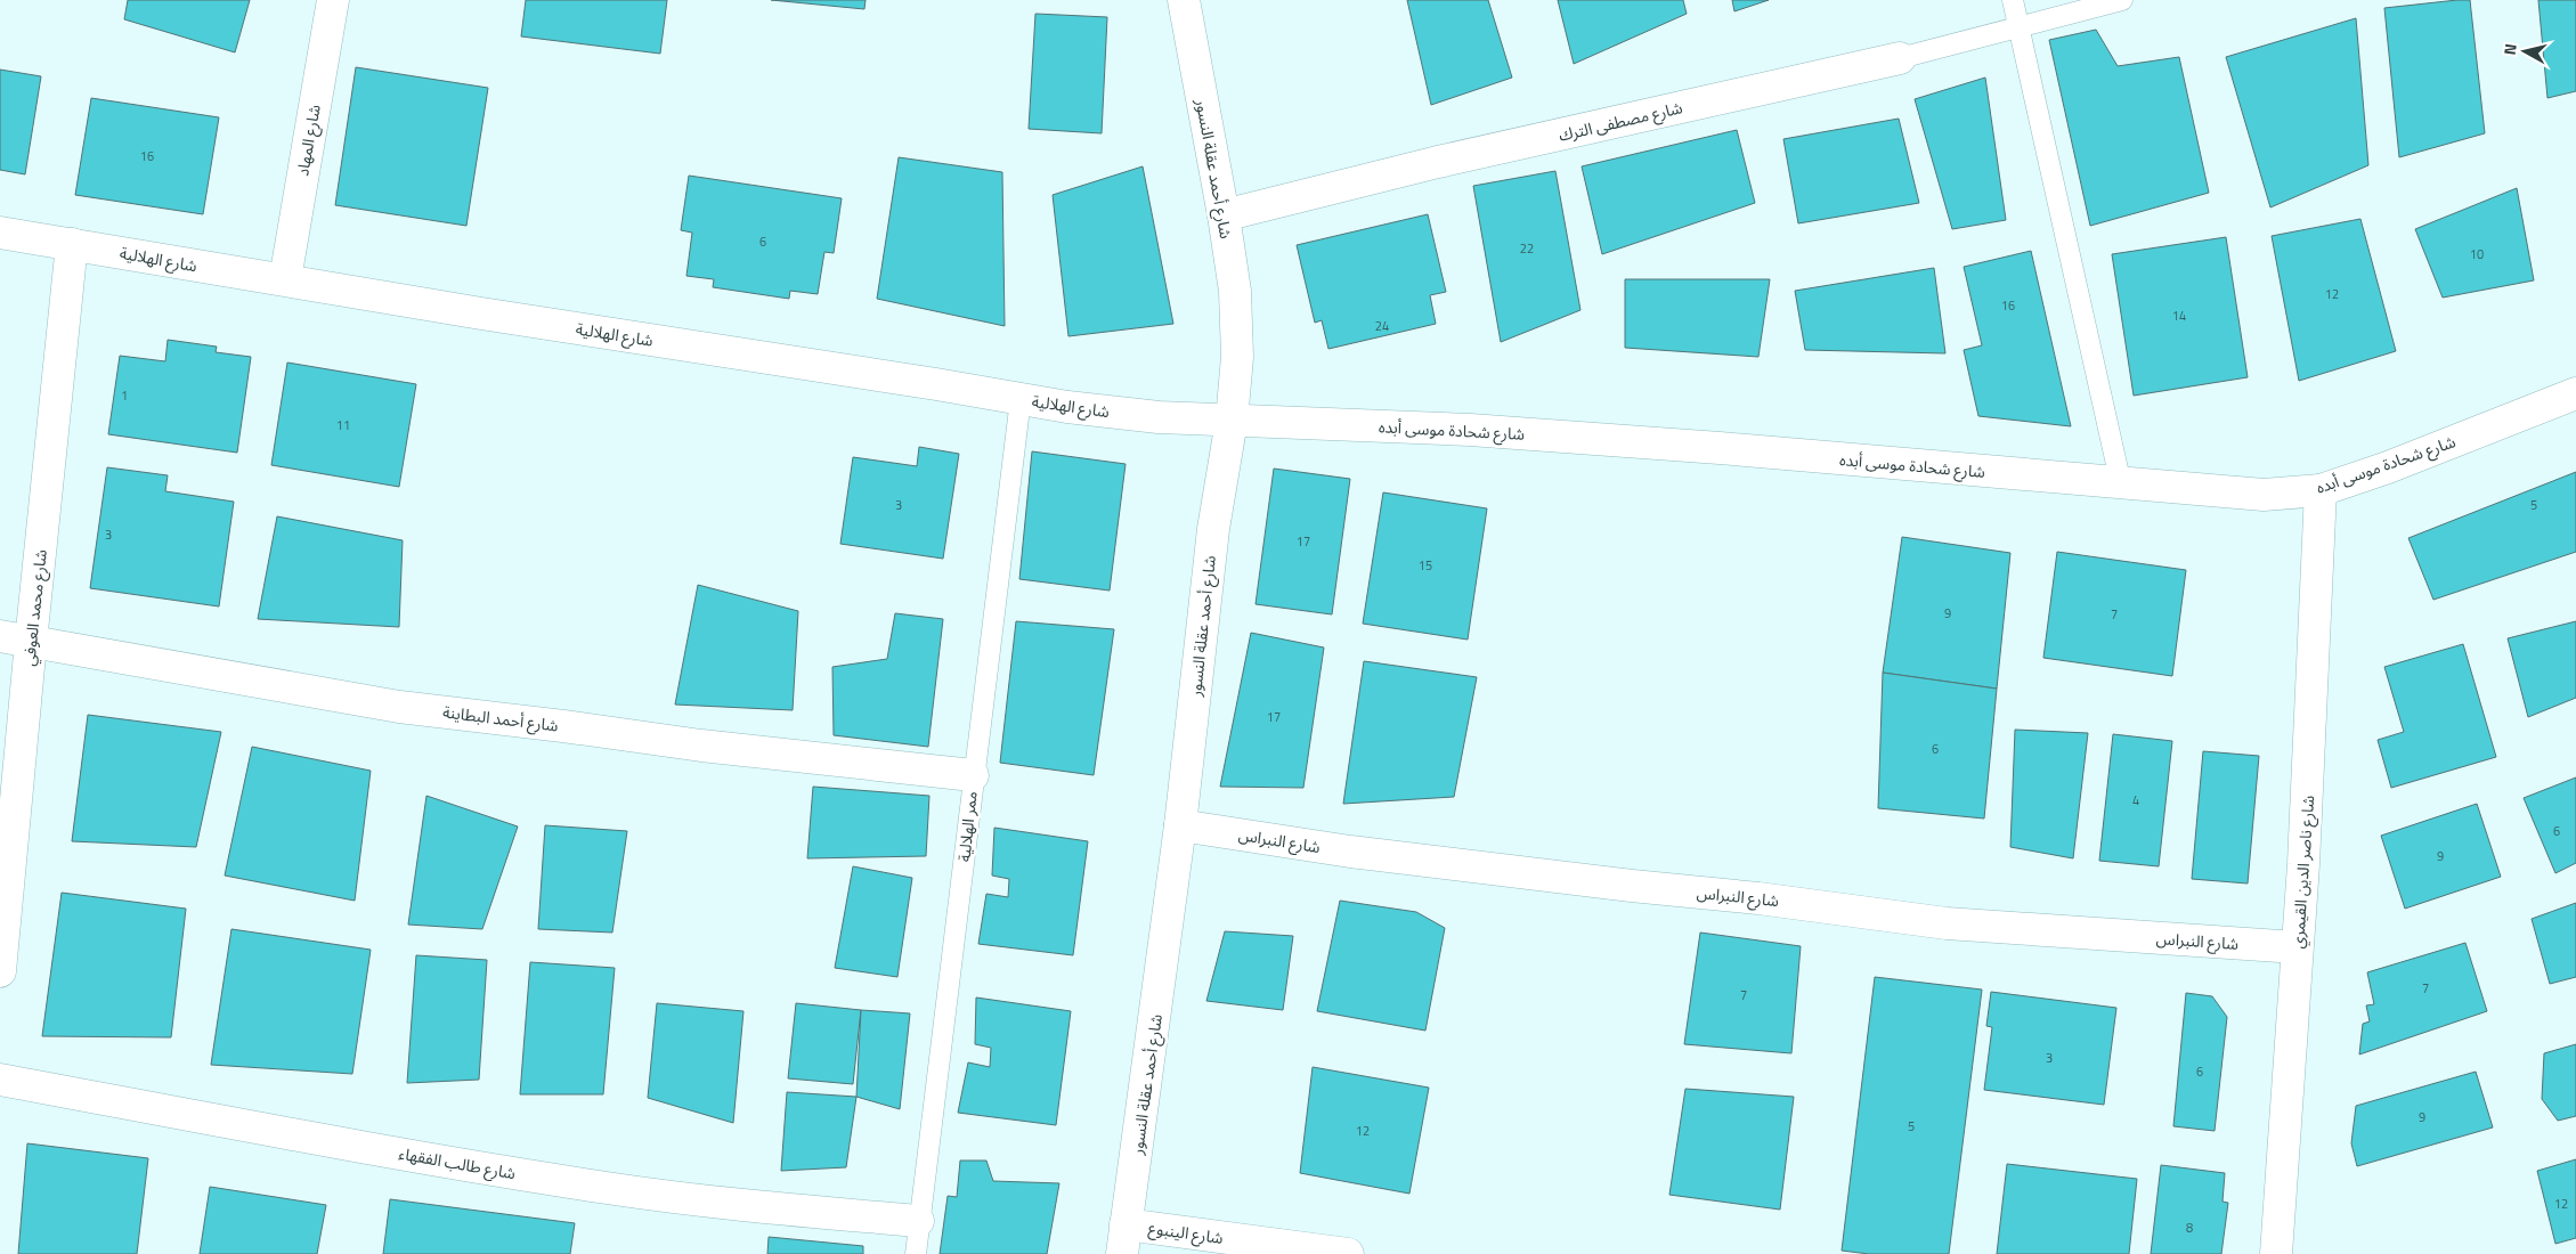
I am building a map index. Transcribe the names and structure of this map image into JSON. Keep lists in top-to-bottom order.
{
  "streets": {
    "street": [
      "شارع مصطفى الترك",
      "شارع المهاد",
      "شارع أحمد عقلة النسور",
      "شارع الهلالية",
      "شارع شحادة موسى أبده",
      "شارع محمد العوفي",
      "شارع أحمد البطاينة",
      "شارع النبراس",
      "شارع ناصر الدين القيمري",
      "شارع طالب الفقهاء",
      "شارع الينبوع"
    ],
    "lane": ["ممر الهلالية"]
  },
  "crossings": [
    ["شارع مصطفى الترك", "شارع أحمد عقلة النسور"],
    ["شارع المهاد", "شارع الهلالية"],
    ["شارع أحمد عقلة النسور", "شارع الهلالية"],
    ["شارع أحمد عقلة النسور", "شارع شحادة موسى أبده"],
    ["شارع أحمد عقلة النسور", "شارع النبراس"],
    ["شارع أحمد عقلة النسور", "شارع الينبوع"],
    ["شارع الهلالية", "شارع شحادة موسى أبده"],
    ["شارع الهلالية", "شارع محمد العوفي"],
    ["شارع الهلالية", "ممر الهلالية"],
    ["شارع شحادة موسى أبده", "شارع ناصر الدين القيمري"],
    ["شارع محمد العوفي", "شارع أحمد البطاينة"],
    ["شارع أحمد البطاينة", "ممر الهلالية"],
    ["ممر الهلالية", "شارع طالب الفقهاء"],
    ["شارع النبراس", "شارع ناصر الدين القيمري"]
  ],
  "house_numbers": [
    "16",
    "6",
    "22",
    "10",
    "12",
    "16",
    "14",
    "24",
    "1",
    "11",
    "3",
    "5",
    "3",
    "17",
    "15",
    "9",
    "7",
    "17",
    "6",
    "4",
    "6",
    "9",
    "7",
    "7",
    "3",
    "6",
    "9",
    "5",
    "12",
    "12",
    "8"
  ],
  "north": "left"
}
